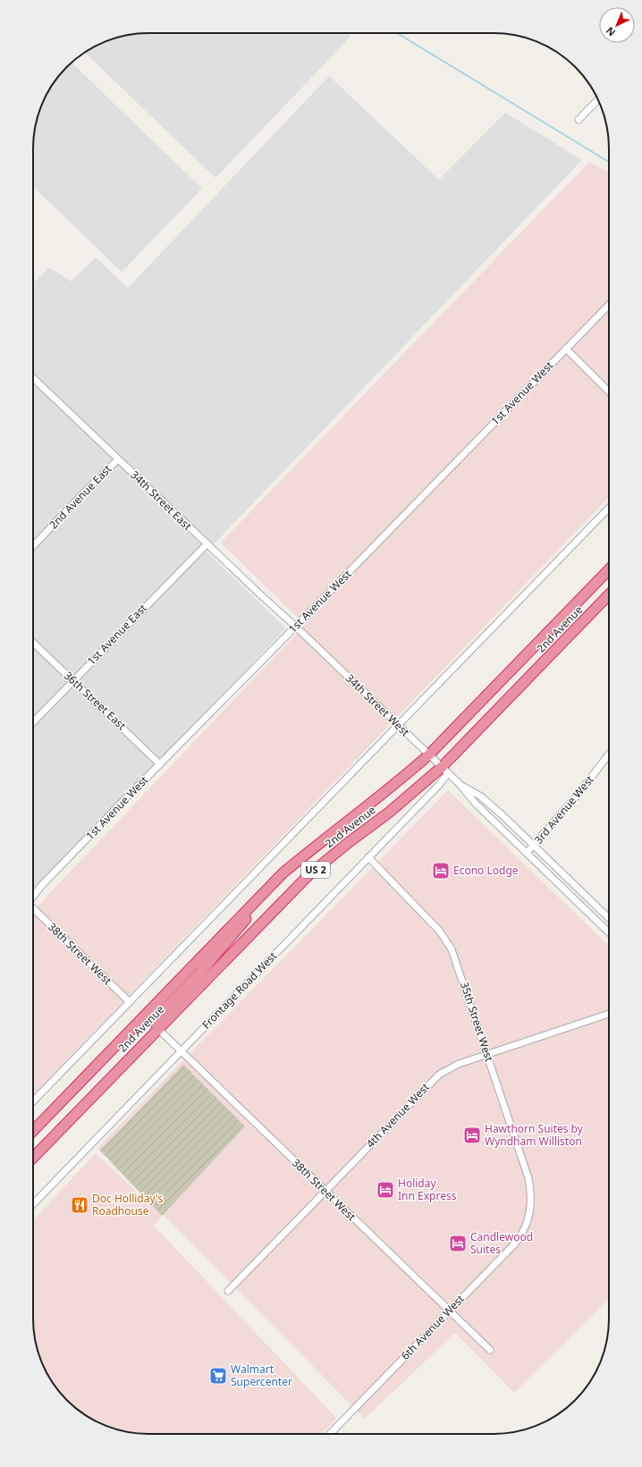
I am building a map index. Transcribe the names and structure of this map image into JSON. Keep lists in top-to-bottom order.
{
  "streets": {
    "highway": ["2nd Avenue", "US 2"],
    "street": [
      "1st Avenue West",
      "2nd Avenue East",
      "34th Street East",
      "1st Avenue East",
      "36th Street East",
      "34th Street West",
      "3rd Avenue West",
      "38th Street West",
      "Frontage Road West",
      "35th Street West",
      "4th Avenue West",
      "6th Avenue West"
    ]
  },
  "crossings": [
    ["1st Avenue West", "34th Street East"],
    ["1st Avenue West", "36th Street East"],
    ["1st Avenue West", "34th Street West"],
    ["2nd Avenue East", "34th Street East"],
    ["34th Street East", "1st Avenue East"],
    ["34th Street East", "34th Street West"],
    ["2nd Avenue", "34th Street West"],
    ["2nd Avenue", "38th Street West"],
    ["2nd Avenue", "Frontage Road West"],
    ["1st Avenue East", "36th Street East"],
    ["34th Street West", "3rd Avenue West"],
    ["34th Street West", "Frontage Road West"],
    ["38th Street West", "Frontage Road West"],
    ["38th Street West", "4th Avenue West"],
    ["38th Street West", "6th Avenue West"],
    ["Frontage Road West", "35th Street West"],
    ["35th Street West", "4th Avenue West"],
    ["35th Street West", "6th Avenue West"]
  ],
  "places": {
    "hotel": [
      "Econo Lodge",
      "Hawthorn Suites by Wyndham Williston",
      "Holiday Inn Express",
      "Candlewood Suites"
    ],
    "restaurant": ["Doc Holliday's Roadhouse"],
    "supermarket": ["Walmart Supercenter"]
  },
  "north": "bottom left"
}
